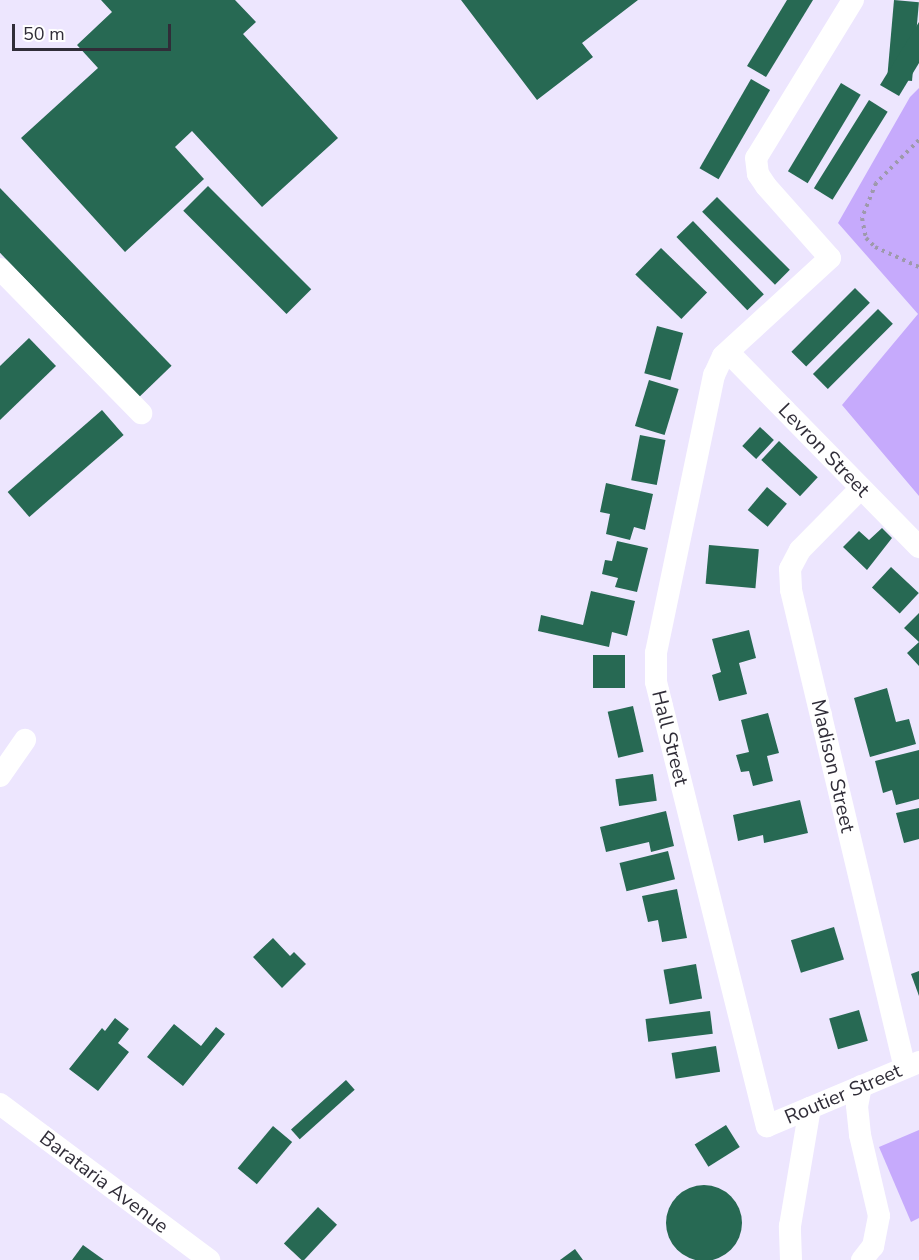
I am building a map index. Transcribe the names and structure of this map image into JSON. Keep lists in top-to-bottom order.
{
  "streets": {
    "street": [
      "Levron Street",
      "Hall Street",
      "Madison Street",
      "Routier Street",
      "Barataria Avenue"
    ]
  },
  "crossings": [
    ["Levron Street", "Hall Street"],
    ["Levron Street", "Madison Street"],
    ["Hall Street", "Routier Street"],
    ["Madison Street", "Routier Street"]
  ],
  "scale_bar": "50 m"
}
